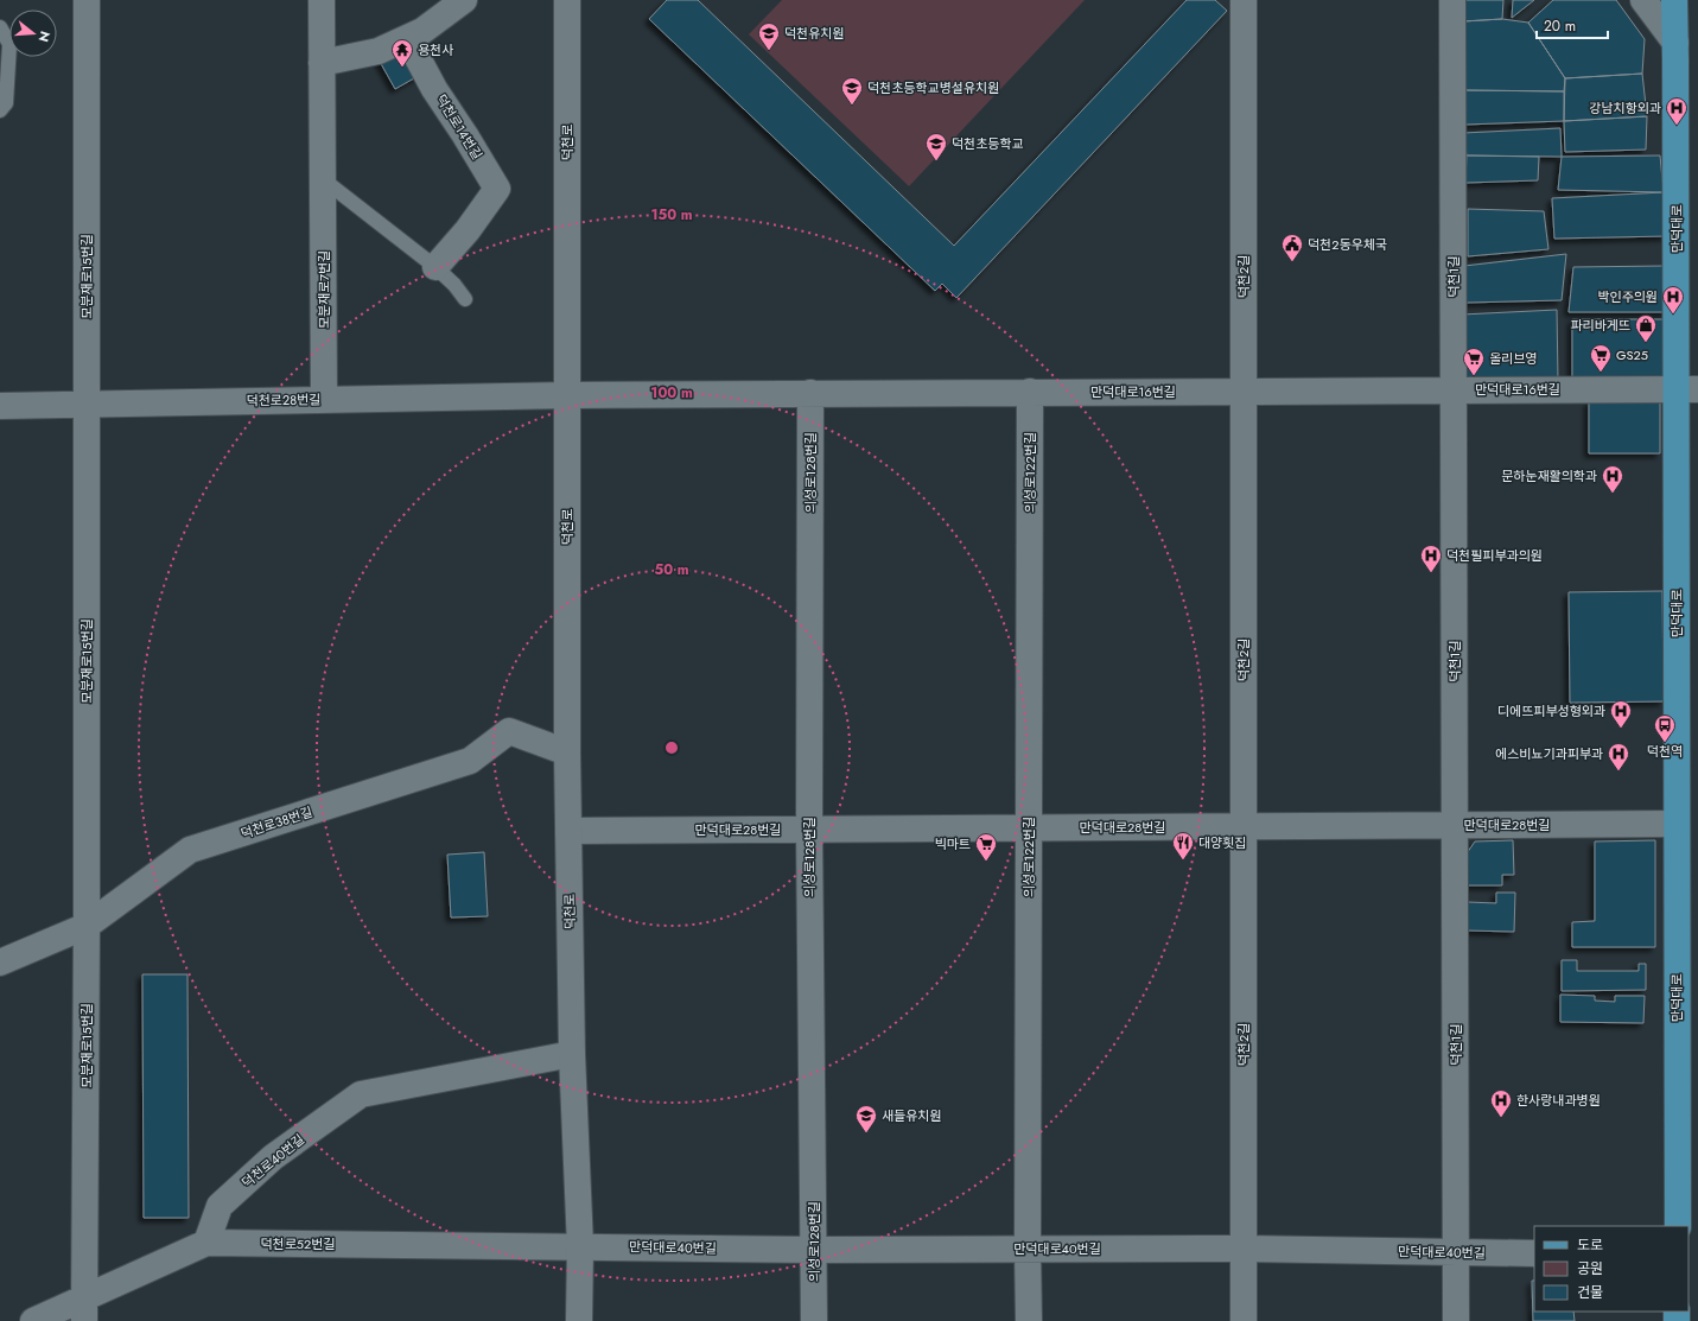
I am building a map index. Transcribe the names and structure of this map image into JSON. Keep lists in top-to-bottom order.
{
  "streets": {
    "main road": ["만덕대로"],
    "street": [
      "덕천로14번길",
      "덕천로",
      "모분재로15번길",
      "덕천2길",
      "덕천1길",
      "모분재로7번길",
      "만덕대로16번길",
      "덕천로28번길",
      "의성로128번길",
      "의성로122번길",
      "덕천로38번길",
      "만덕대로28번길",
      "덕천로40번길",
      "덕천로52번길",
      "만덕대로40번길"
    ]
  },
  "crossings": [
    ["덕천로", "만덕대로16번길"],
    ["덕천로", "덕천로28번길"],
    ["덕천로", "덕천로38번길"],
    ["덕천로", "만덕대로28번길"],
    ["덕천로", "덕천로40번길"],
    ["덕천로", "덕천로52번길"],
    ["덕천로", "만덕대로40번길"],
    ["만덕대로", "만덕대로16번길"],
    ["만덕대로", "만덕대로28번길"],
    ["모분재로15번길", "덕천로28번길"],
    ["모분재로15번길", "덕천로38번길"],
    ["모분재로15번길", "덕천로52번길"],
    ["덕천2길", "만덕대로16번길"],
    ["덕천2길", "만덕대로28번길"],
    ["덕천2길", "만덕대로40번길"],
    ["덕천1길", "만덕대로16번길"],
    ["덕천1길", "만덕대로28번길"],
    ["덕천1길", "만덕대로40번길"],
    ["모분재로7번길", "덕천로28번길"],
    ["만덕대로16번길", "덕천로28번길"],
    ["만덕대로16번길", "의성로128번길"],
    ["만덕대로16번길", "의성로122번길"],
    ["의성로128번길", "만덕대로28번길"],
    ["의성로128번길", "만덕대로40번길"],
    ["의성로122번길", "만덕대로28번길"],
    ["의성로122번길", "만덕대로40번길"],
    ["덕천로40번길", "덕천로52번길"],
    ["덕천로52번길", "만덕대로40번길"]
  ],
  "places": {
    "school or university": [
      "덕천유치원",
      "덕천초등학교병설유치원",
      "덕천초등학교",
      "새들유치원"
    ],
    "temple": ["용천사"],
    "hospital": [
      "강남치항외과",
      "박인주의원",
      "문하눈재활의학과",
      "덕천필피부과의원",
      "디에뜨피부성형외과",
      "에스비뇨기과피부과",
      "한사랑내과병원"
    ],
    "public building": ["덕천2동우체국"],
    "shop": ["파리바게뜨"],
    "supermarket": ["GS25", "올리브영", "빅마트"],
    "bus stop": ["덕천역"],
    "restaurant": ["대양횟집"]
  },
  "legend": ["도로", "공원", "건물"],
  "scale_bar": "20 m",
  "north": "right",
  "rings": ["150 m", "100 m", "50 m"]
}
